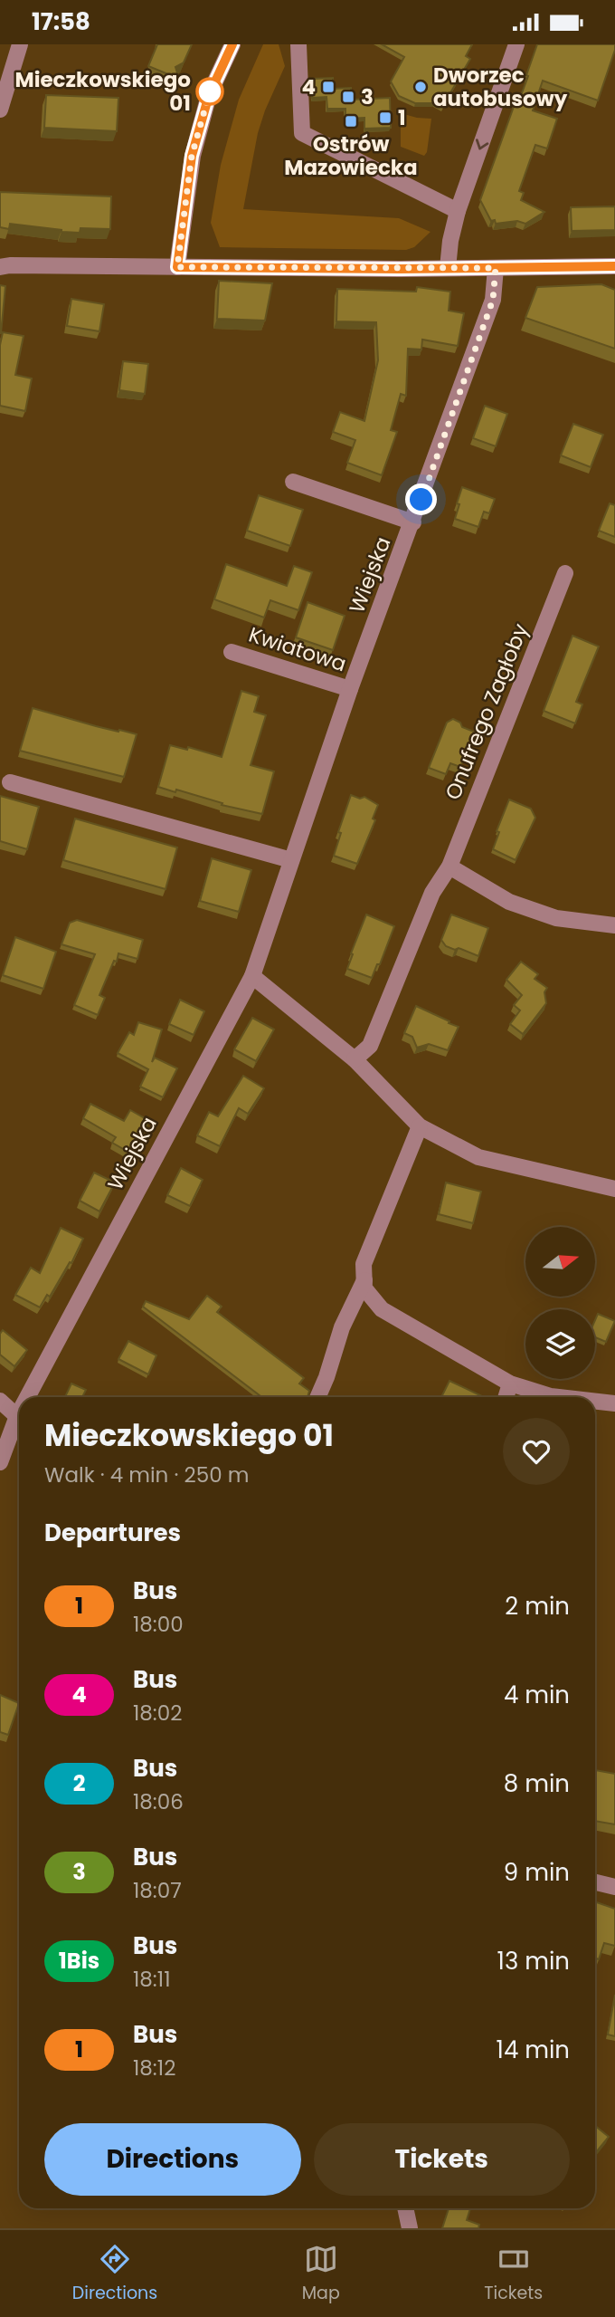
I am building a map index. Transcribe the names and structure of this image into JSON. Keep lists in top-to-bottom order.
{
  "streets": {
    "street": ["Wiejska", "Kwiatowa", "Onufrego Zagłoby"]
  },
  "crossings": [
    ["Wiejska", "Kwiatowa"]
  ],
  "places": {
    "transit": [
      "4",
      "3",
      "1",
      "Ostrów Mazowiecka"
    ],
    "other": ["Dworzec autobusowy", "Mieczkowskiego 01"]
  },
  "lines": ["bus line 1"],
  "north": "right",
  "page": {
    "status": "17:58",
    "heading": [
      ["Mieczkowskiego 01", "Walk · 4 min · 250 m"],
      "Departures"
    ],
    "list": [
      {
        "mark": "1",
        "name": "Bus",
        "note": "18:00",
        "value": "2 min"
      },
      {
        "mark": "4",
        "name": "Bus",
        "note": "18:02",
        "value": "4 min"
      },
      {
        "mark": "2",
        "name": "Bus",
        "note": "18:06",
        "value": "8 min"
      },
      {
        "mark": "3",
        "name": "Bus",
        "note": "18:07",
        "value": "9 min"
      },
      {
        "mark": "1Bis",
        "name": "Bus",
        "note": "18:11",
        "value": "13 min"
      },
      {
        "mark": "1",
        "name": "Bus",
        "note": "18:12",
        "value": "14 min"
      }
    ],
    "buttons": ["Directions", "Tickets"],
    "tabs": ["Directions", "Map", "Tickets"]
  }
}
